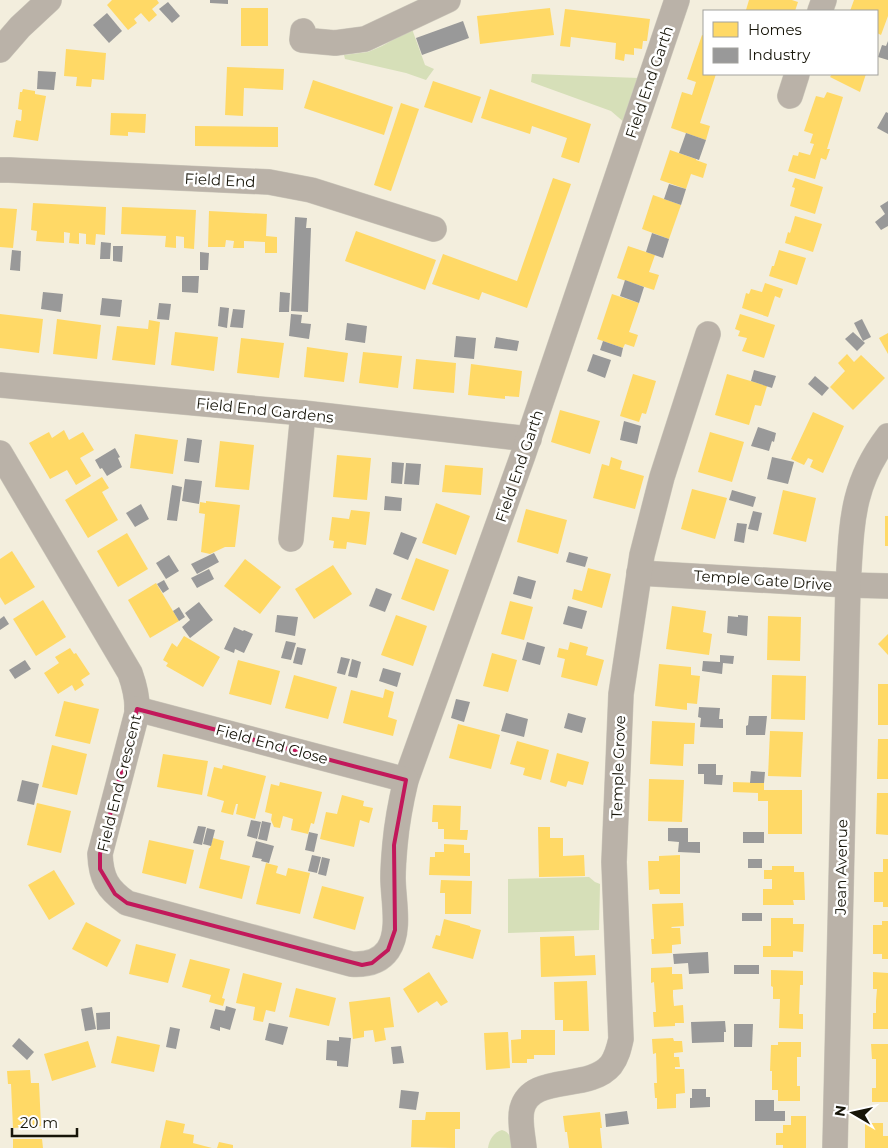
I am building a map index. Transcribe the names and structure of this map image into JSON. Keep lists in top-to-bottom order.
{
  "streets": {
    "street": [
      "Field End Garth",
      "Field End",
      "Field End Gardens",
      "Temple Gate Drive",
      "Field End Close",
      "Temple Grove",
      "Field End Crescent",
      "Jean Avenue"
    ]
  },
  "crossings": [
    ["Field End Garth", "Field End Gardens"],
    ["Field End Garth", "Field End Close"],
    ["Field End Garth", "Field End Crescent"],
    ["Temple Gate Drive", "Temple Grove"],
    ["Temple Gate Drive", "Jean Avenue"],
    ["Field End Close", "Field End Crescent"]
  ],
  "legend": ["Homes", "Industry"],
  "scale_bar": "20 m",
  "north": "left"
}
